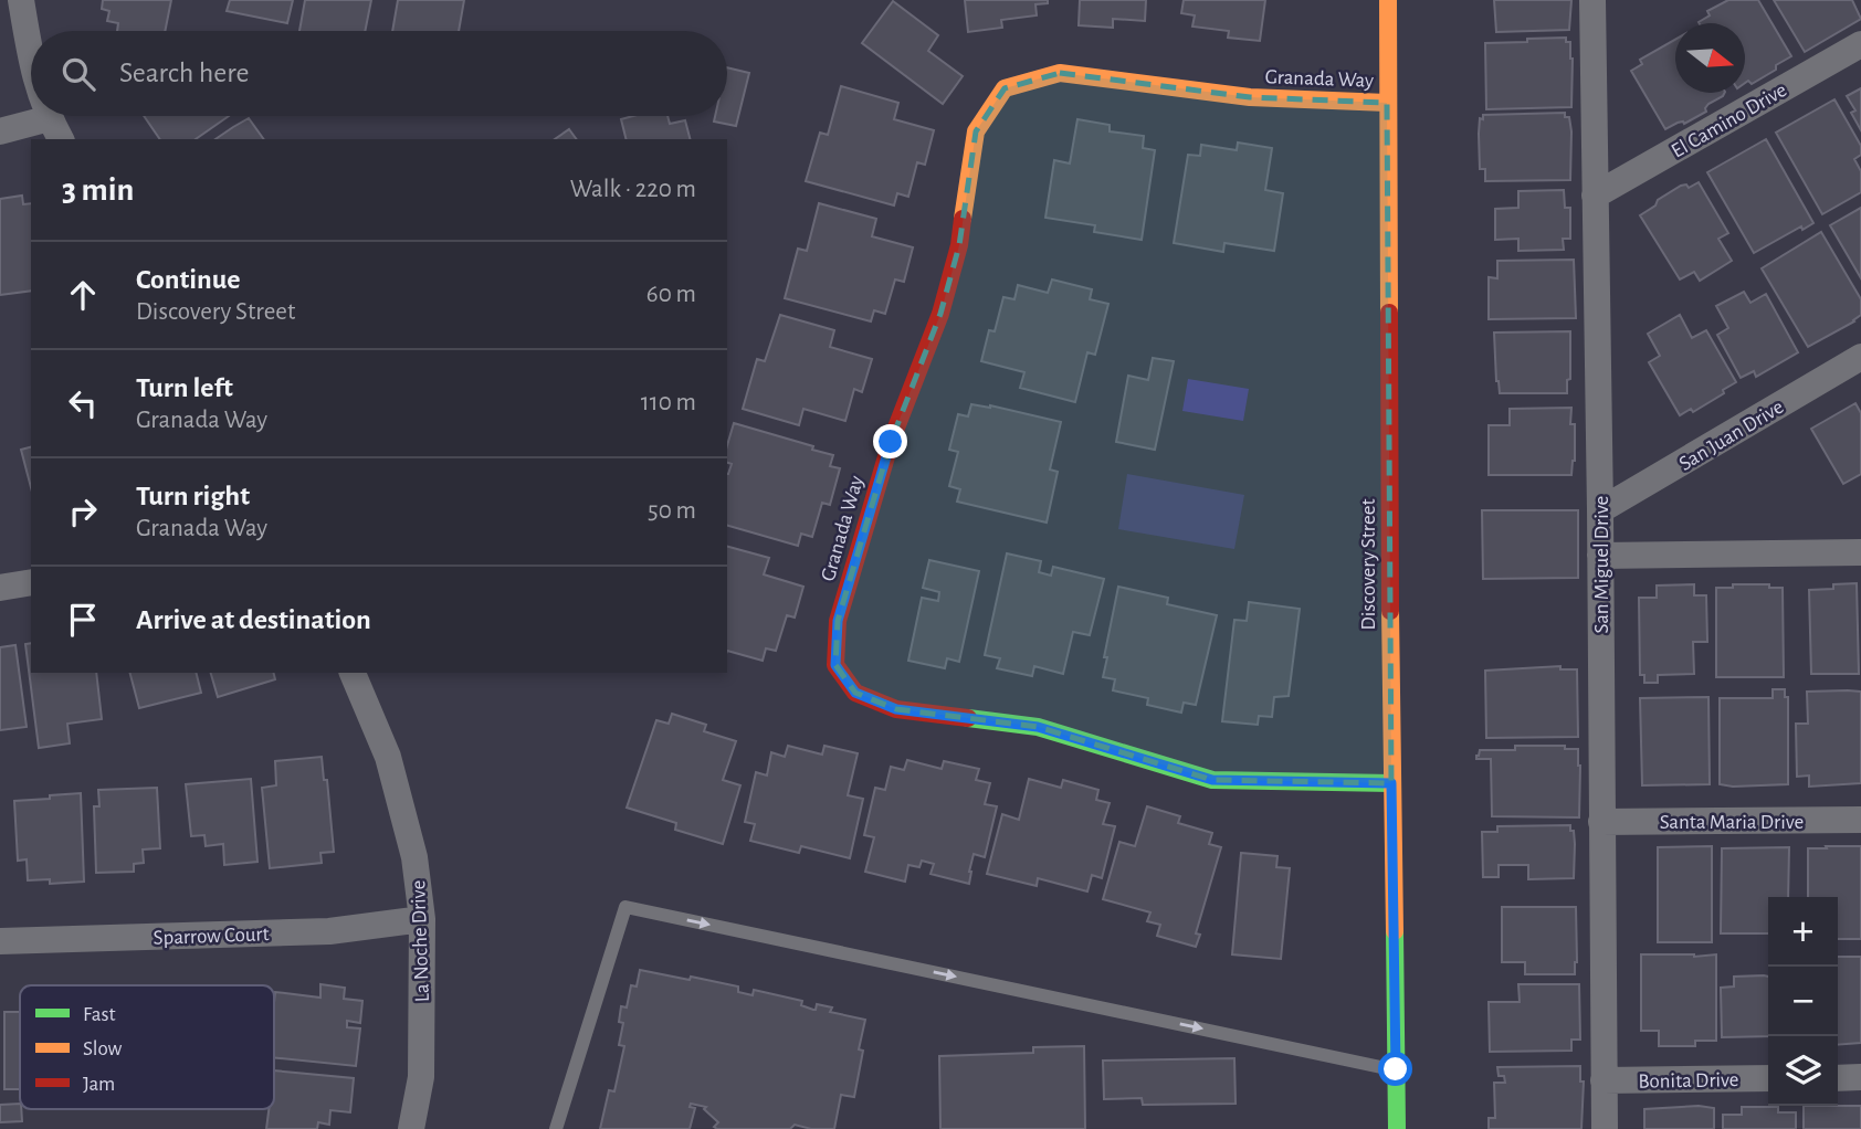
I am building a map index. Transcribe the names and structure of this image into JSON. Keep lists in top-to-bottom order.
{
  "streets": {
    "street": [
      "Granada Way",
      "El Camino Drive",
      "San Juan Drive",
      "Discovery Street",
      "San Miguel Drive",
      "Santa Maria Drive",
      "Sparrow Court",
      "La Noche Drive",
      "Bonita Drive"
    ]
  },
  "crossings": [
    ["Granada Way", "Discovery Street"],
    ["El Camino Drive", "San Miguel Drive"],
    ["San Juan Drive", "San Miguel Drive"],
    ["San Miguel Drive", "Santa Maria Drive"],
    ["San Miguel Drive", "Bonita Drive"],
    ["Sparrow Court", "La Noche Drive"]
  ],
  "legend": ["Fast", "Slow", "Jam"],
  "north": "right",
  "page": {
    "search": "Search here",
    "heading": ["3 min", "Walk · 220 m"],
    "list": [
      ["Continue", "Discovery Street", "60 m"],
      ["Turn left", "Granada Way", "110 m"],
      ["Turn right", "Granada Way", "50 m"],
      "Arrive at destination"
    ],
    "map_buttons": ["+", "−"]
  }
}
